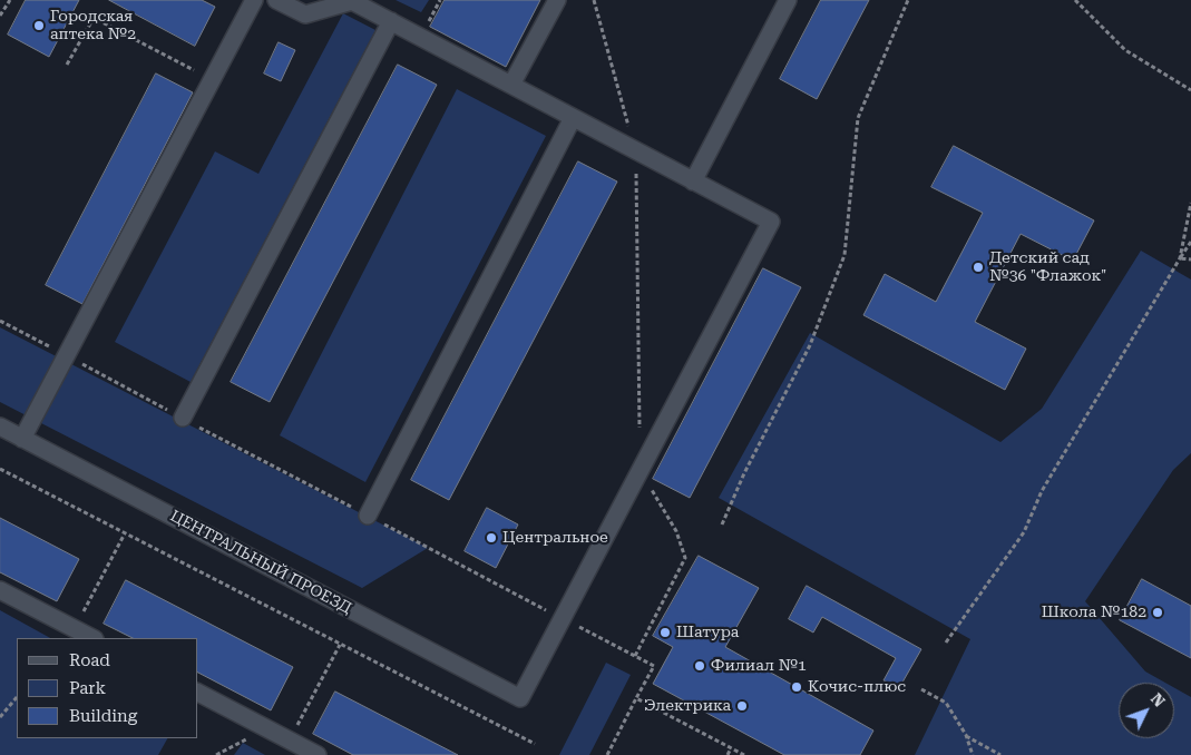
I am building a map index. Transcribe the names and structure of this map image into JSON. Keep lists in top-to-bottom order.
{
  "streets": {
    "street": ["ЦЕНТРАЛЬНЫЙ ПРОЕЗД"]
  },
  "places": [
    "Городская аптека №2",
    "Детский сад №36 \"Флажок\"",
    "Центральное",
    "Школа №182",
    "Шатура",
    "Филиал №1",
    "Кочис-плюс",
    "Электрика"
  ],
  "legend": ["Road", "Park", "Building"],
  "north": "top right"
}
